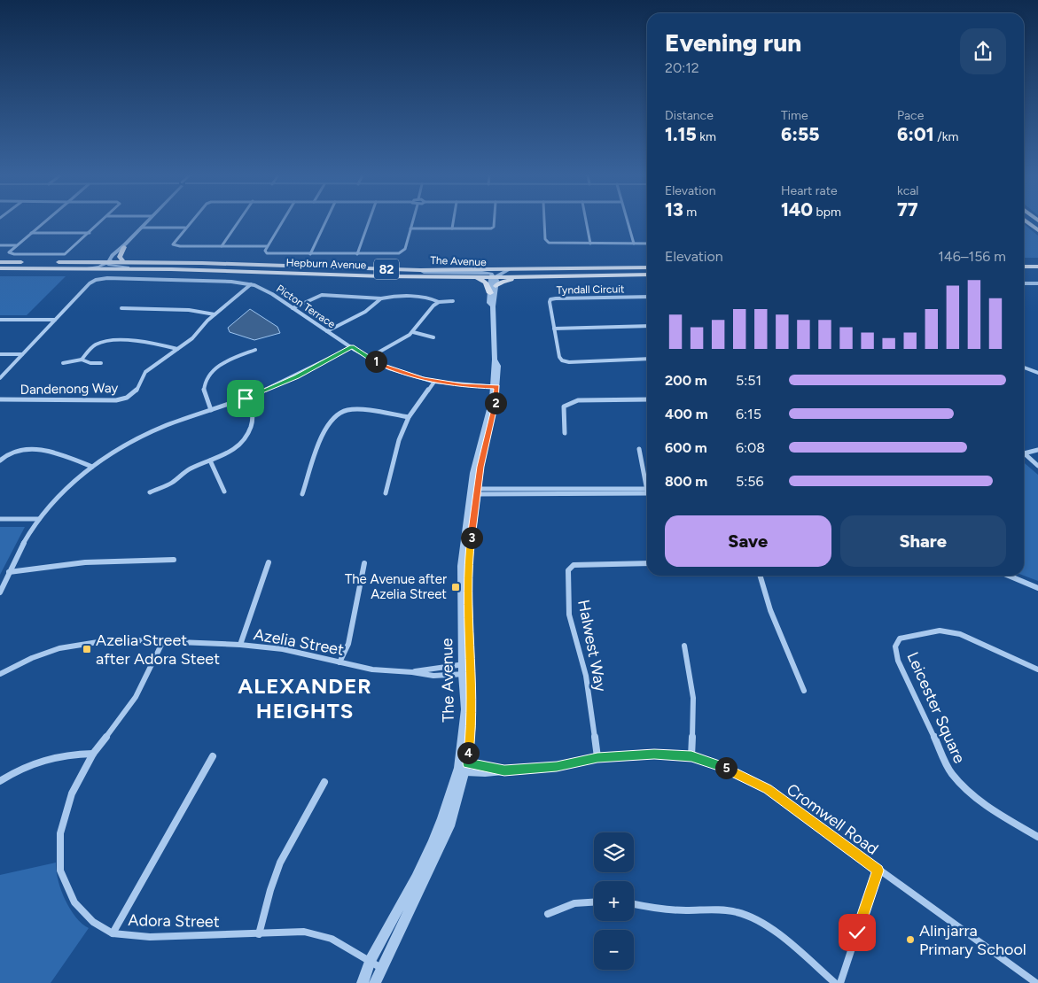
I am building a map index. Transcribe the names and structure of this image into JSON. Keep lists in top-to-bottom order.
{
  "streets": {
    "main road": ["Hepburn Avenue", "82"],
    "street": [
      "The Avenue",
      "Tyndall Circuit",
      "Picton Terrace",
      "Dandenong Way",
      "Azelia Street",
      "Halwest Way",
      "Leicester Square",
      "Cromwell Road",
      "Adora Street"
    ]
  },
  "crossings": [
    ["The Avenue", "Hepburn Avenue"],
    ["The Avenue", "Picton Terrace"],
    ["The Avenue", "Azelia Street"],
    ["The Avenue", "Cromwell Road"],
    ["The Avenue", "Adora Street"],
    ["Picton Terrace", "Dandenong Way"],
    ["Azelia Street", "Adora Street"],
    ["Halwest Way", "Cromwell Road"]
  ],
  "districts": ["ALEXANDER HEIGHTS"],
  "places": {
    "transit": ["The Avenue after Azelia Street", "Azelia Street after Adora Steet"],
    "other": ["Alinjarra Primary School"]
  },
  "page": {
    "heading": ["Evening run", "20:12"],
    "stats": [
      ["Distance", "1.15 km"],
      ["Time", "6:55"],
      ["Pace", "6:01 /km"],
      ["Elevation", "13 m"],
      ["Heart rate", "140 bpm"],
      ["kcal", "77"]
    ],
    "chart": ["Elevation", "146–156 m"],
    "pins": [
      "1",
      "2",
      "3",
      "4",
      "5"
    ],
    "list": [
      {
        "name": "200 m",
        "note": "5:51"
      },
      {
        "name": "400 m",
        "note": "6:15"
      },
      {
        "name": "600 m",
        "note": "6:08"
      },
      {
        "name": "800 m",
        "note": "5:56"
      }
    ],
    "buttons": ["Save", "Share"],
    "map_buttons": ["+", "−"]
  }
}
